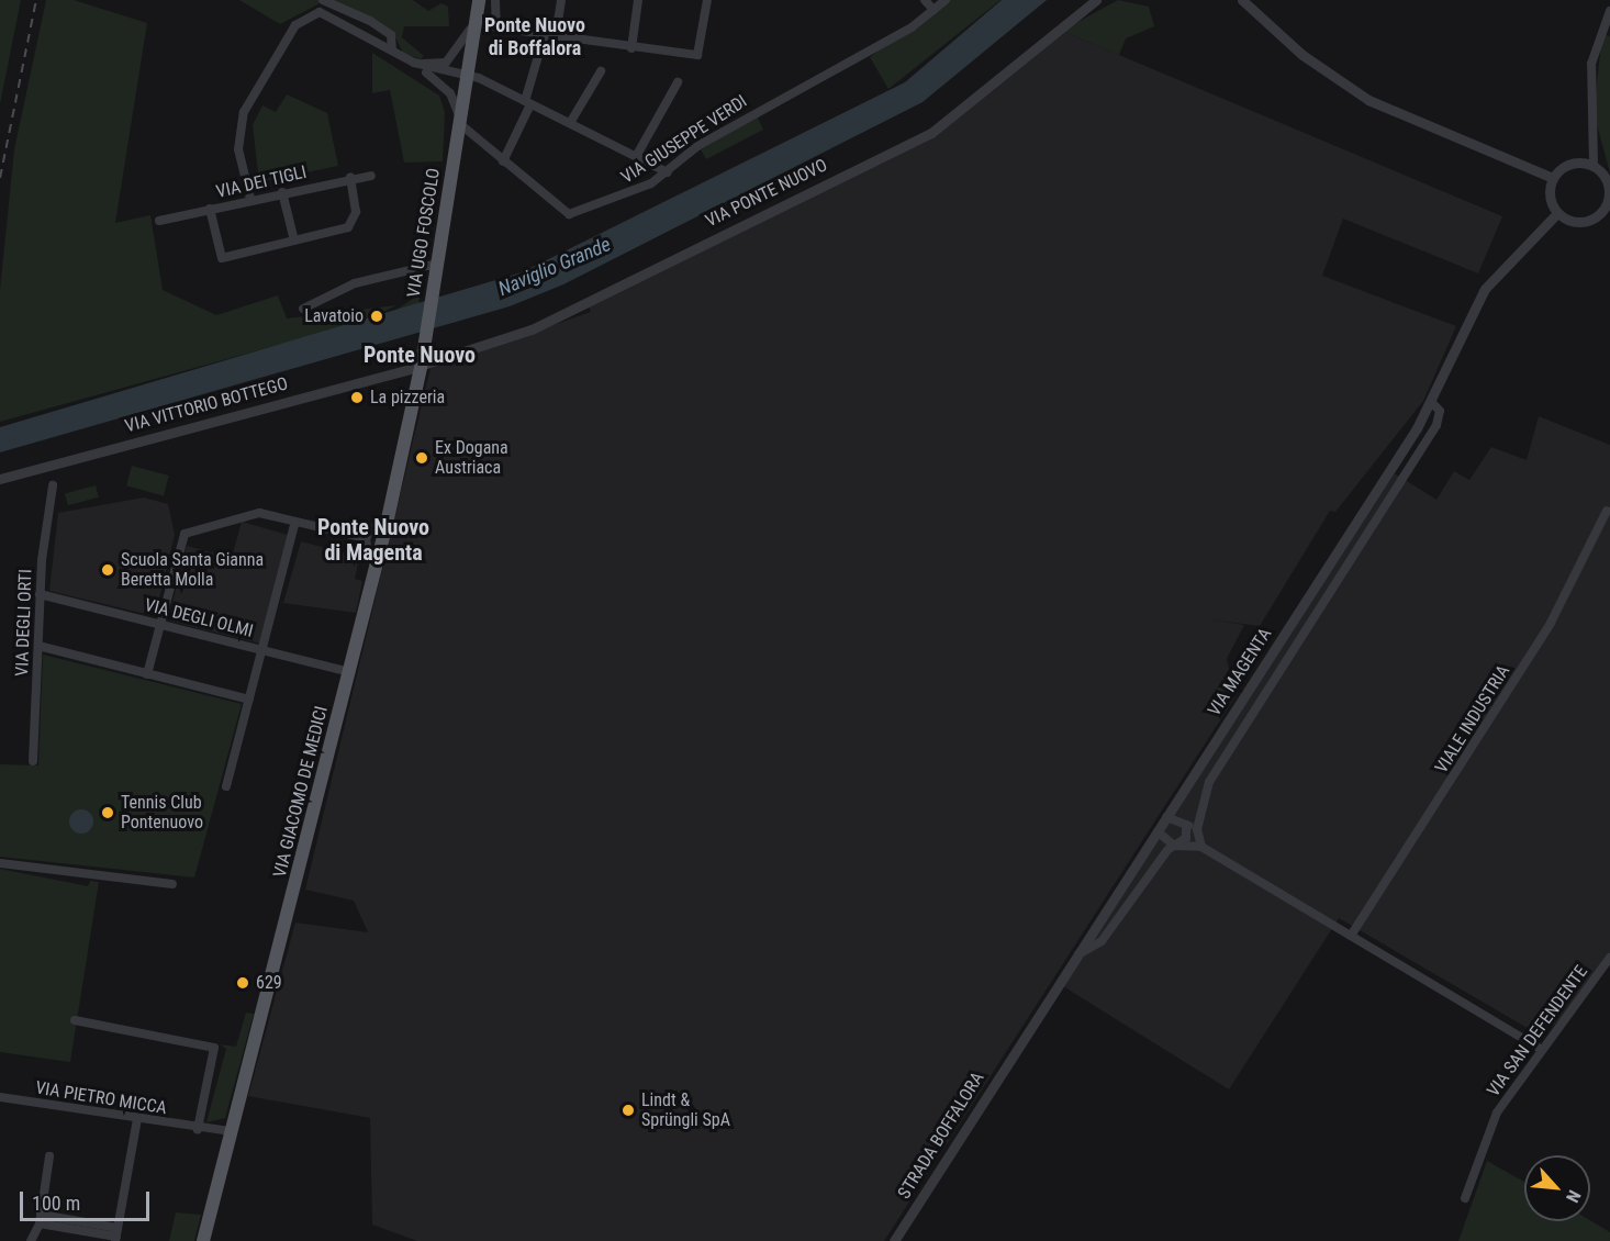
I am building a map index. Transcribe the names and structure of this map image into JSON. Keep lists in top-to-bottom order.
{
  "streets": {
    "main road": ["VIA UGO FOSCOLO", "VIA GIACOMO DE MEDICI"],
    "street": [
      "VIA GIUSEPPE VERDI",
      "VIA DEI TIGLI",
      "VIA PONTE NUOVO",
      "VIA VITTORIO BOTTEGO",
      "VIA DEGLI OLMI",
      "VIA DEGLI ORTI",
      "VIA MAGENTA",
      "VIALE INDUSTRIA",
      "VIA SAN DEFENDENTE",
      "VIA PIETRO MICCA",
      "STRADA BOFFALORA"
    ]
  },
  "crossings": [
    ["VIA GIUSEPPE VERDI", "VIA UGO FOSCOLO"],
    ["VIA PONTE NUOVO", "VIA UGO FOSCOLO"],
    ["VIA PONTE NUOVO", "VIA VITTORIO BOTTEGO"],
    ["VIA PONTE NUOVO", "VIA GIACOMO DE MEDICI"],
    ["VIA UGO FOSCOLO", "VIA VITTORIO BOTTEGO"],
    ["VIA UGO FOSCOLO", "VIA GIACOMO DE MEDICI"],
    ["VIA VITTORIO BOTTEGO", "VIA GIACOMO DE MEDICI"],
    ["VIA DEGLI OLMI", "VIA DEGLI ORTI"],
    ["VIA DEGLI OLMI", "VIA GIACOMO DE MEDICI"],
    ["VIA MAGENTA", "STRADA BOFFALORA"],
    ["VIA GIACOMO DE MEDICI", "VIA PIETRO MICCA"]
  ],
  "districts": ["Ponte Nuovo di Boffalora", "Ponte Nuovo", "Ponte Nuovo di Magenta"],
  "water": ["Naviglio Grande"],
  "places": [
    "Lavatoio",
    "La pizzeria",
    "Ex Dogana Austriaca",
    "Scuola Santa Gianna Beretta Molla",
    "Tennis Club Pontenuovo",
    "629",
    "Lindt & Sprüngli SpA"
  ],
  "scale_bar": "100 m",
  "north": "bottom right"
}
